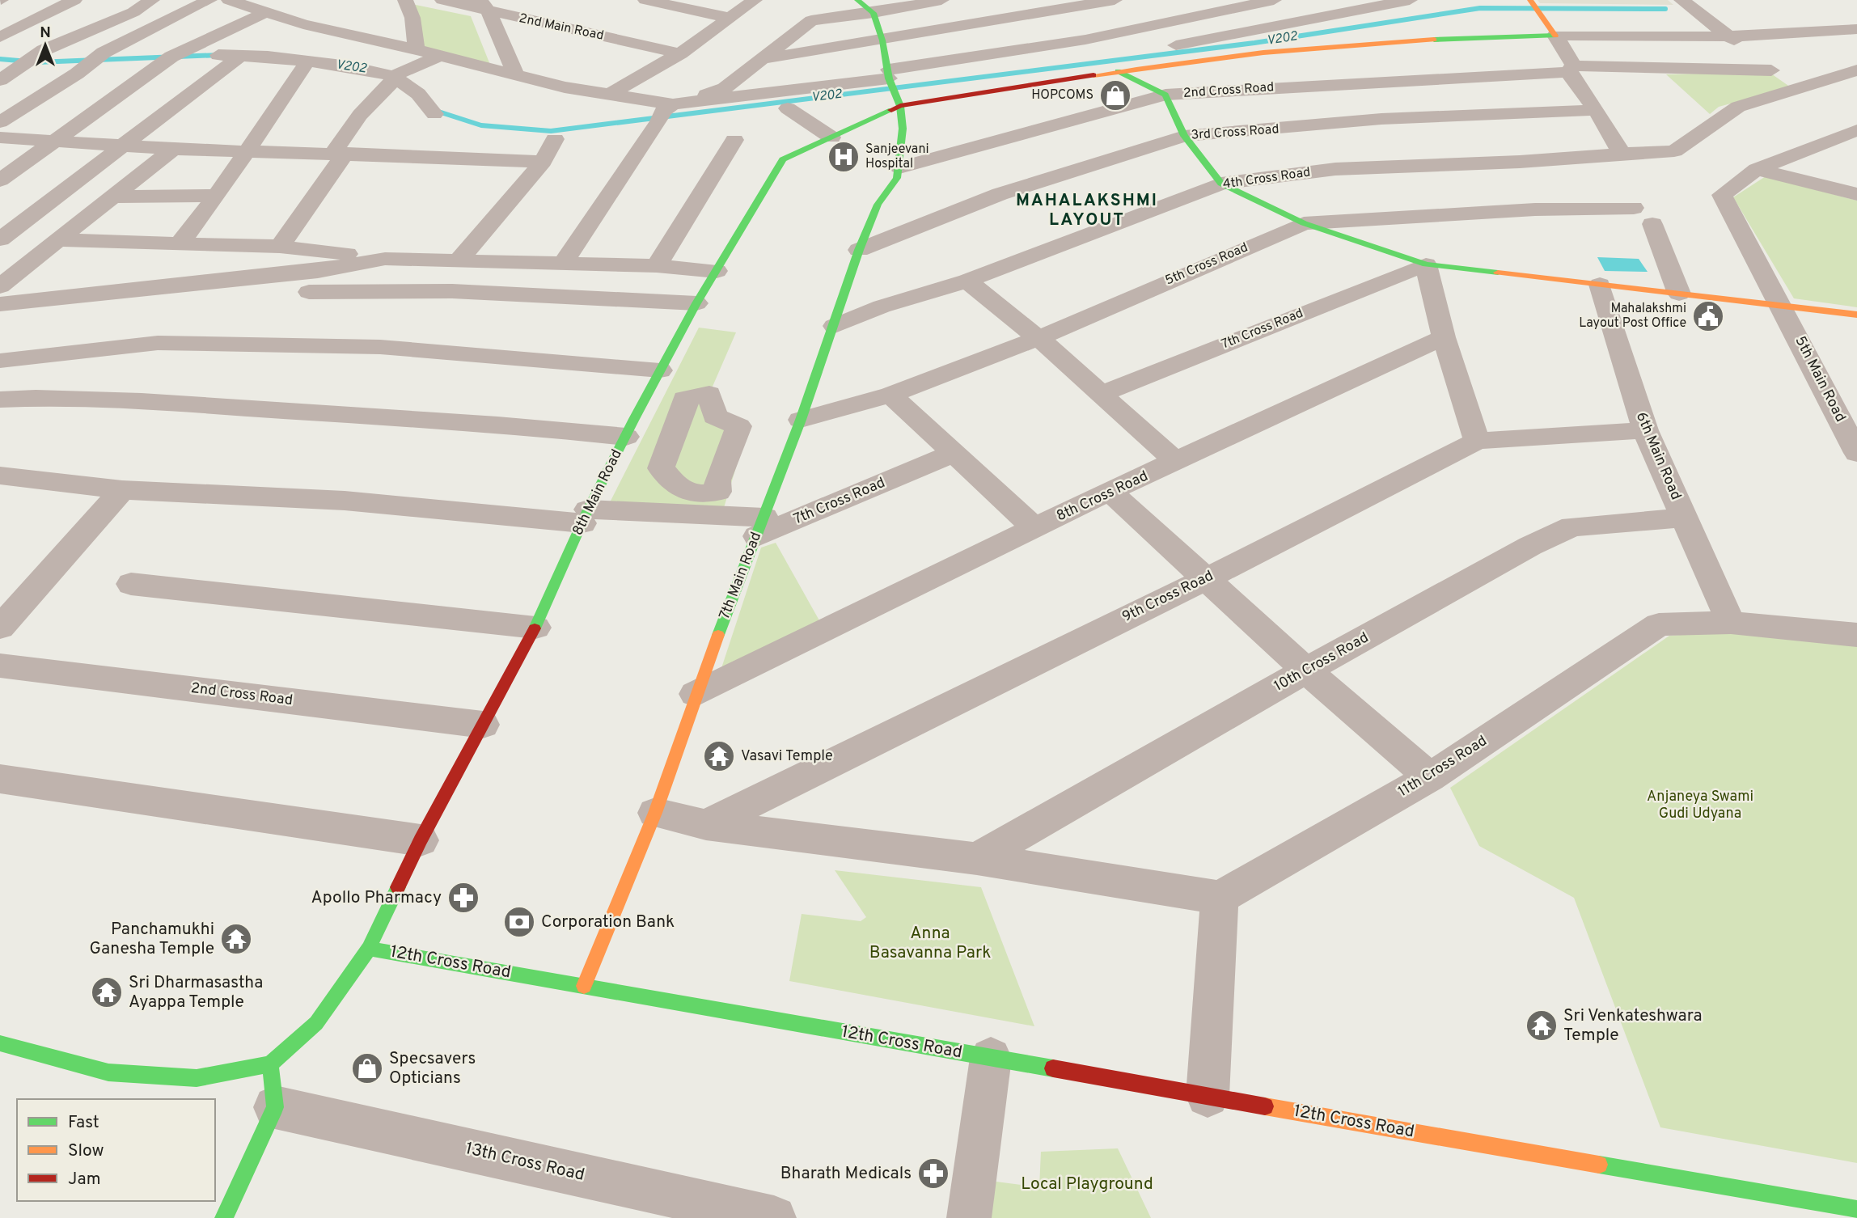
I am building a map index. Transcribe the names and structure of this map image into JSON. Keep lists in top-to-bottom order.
{
  "streets": {
    "street": [
      "2nd Main Road",
      "2nd Cross Road",
      "3rd Cross Road",
      "4th Cross Road",
      "5th Cross Road",
      "7th Cross Road",
      "5th Main Road",
      "6th Main Road",
      "8th Main Road",
      "8th Cross Road",
      "7th Main Road",
      "9th Cross Road",
      "10th Cross Road",
      "11th Cross Road",
      "12th Cross Road",
      "13th Cross Road"
    ]
  },
  "crossings": [
    ["2nd Cross Road", "8th Main Road"],
    ["2nd Cross Road", "7th Main Road"],
    ["3rd Cross Road", "7th Main Road"],
    ["4th Cross Road", "7th Main Road"],
    ["5th Cross Road", "7th Main Road"],
    ["7th Cross Road", "7th Main Road"],
    ["6th Main Road", "9th Cross Road"],
    ["6th Main Road", "10th Cross Road"],
    ["6th Main Road", "11th Cross Road"],
    ["8th Main Road", "12th Cross Road"],
    ["8th Cross Road", "7th Main Road"],
    ["7th Main Road", "12th Cross Road"]
  ],
  "districts": ["MAHALAKSHMI LAYOUT"],
  "water": ["V202"],
  "parks": ["Anjaneya Swami Gudi Udyana", "Anna Basavanna Park", "Local Playground"],
  "places": {
    "shop": ["HOPCOMS", "Specsavers Opticians"],
    "hospital": ["Sanjeevani Hospital"],
    "public building": ["Mahalakshmi Layout Post Office"],
    "temple": [
      "Vasavi Temple",
      "Panchamukhi Ganesha Temple",
      "Sri Dharmasastha Ayappa Temple",
      "Sri Venkateshwara Temple"
    ],
    "pharmacy": ["Apollo Pharmacy", "Bharath Medicals"],
    "bank": ["Corporation Bank"]
  },
  "legend": ["Fast", "Slow", "Jam"],
  "north": "top"
}
